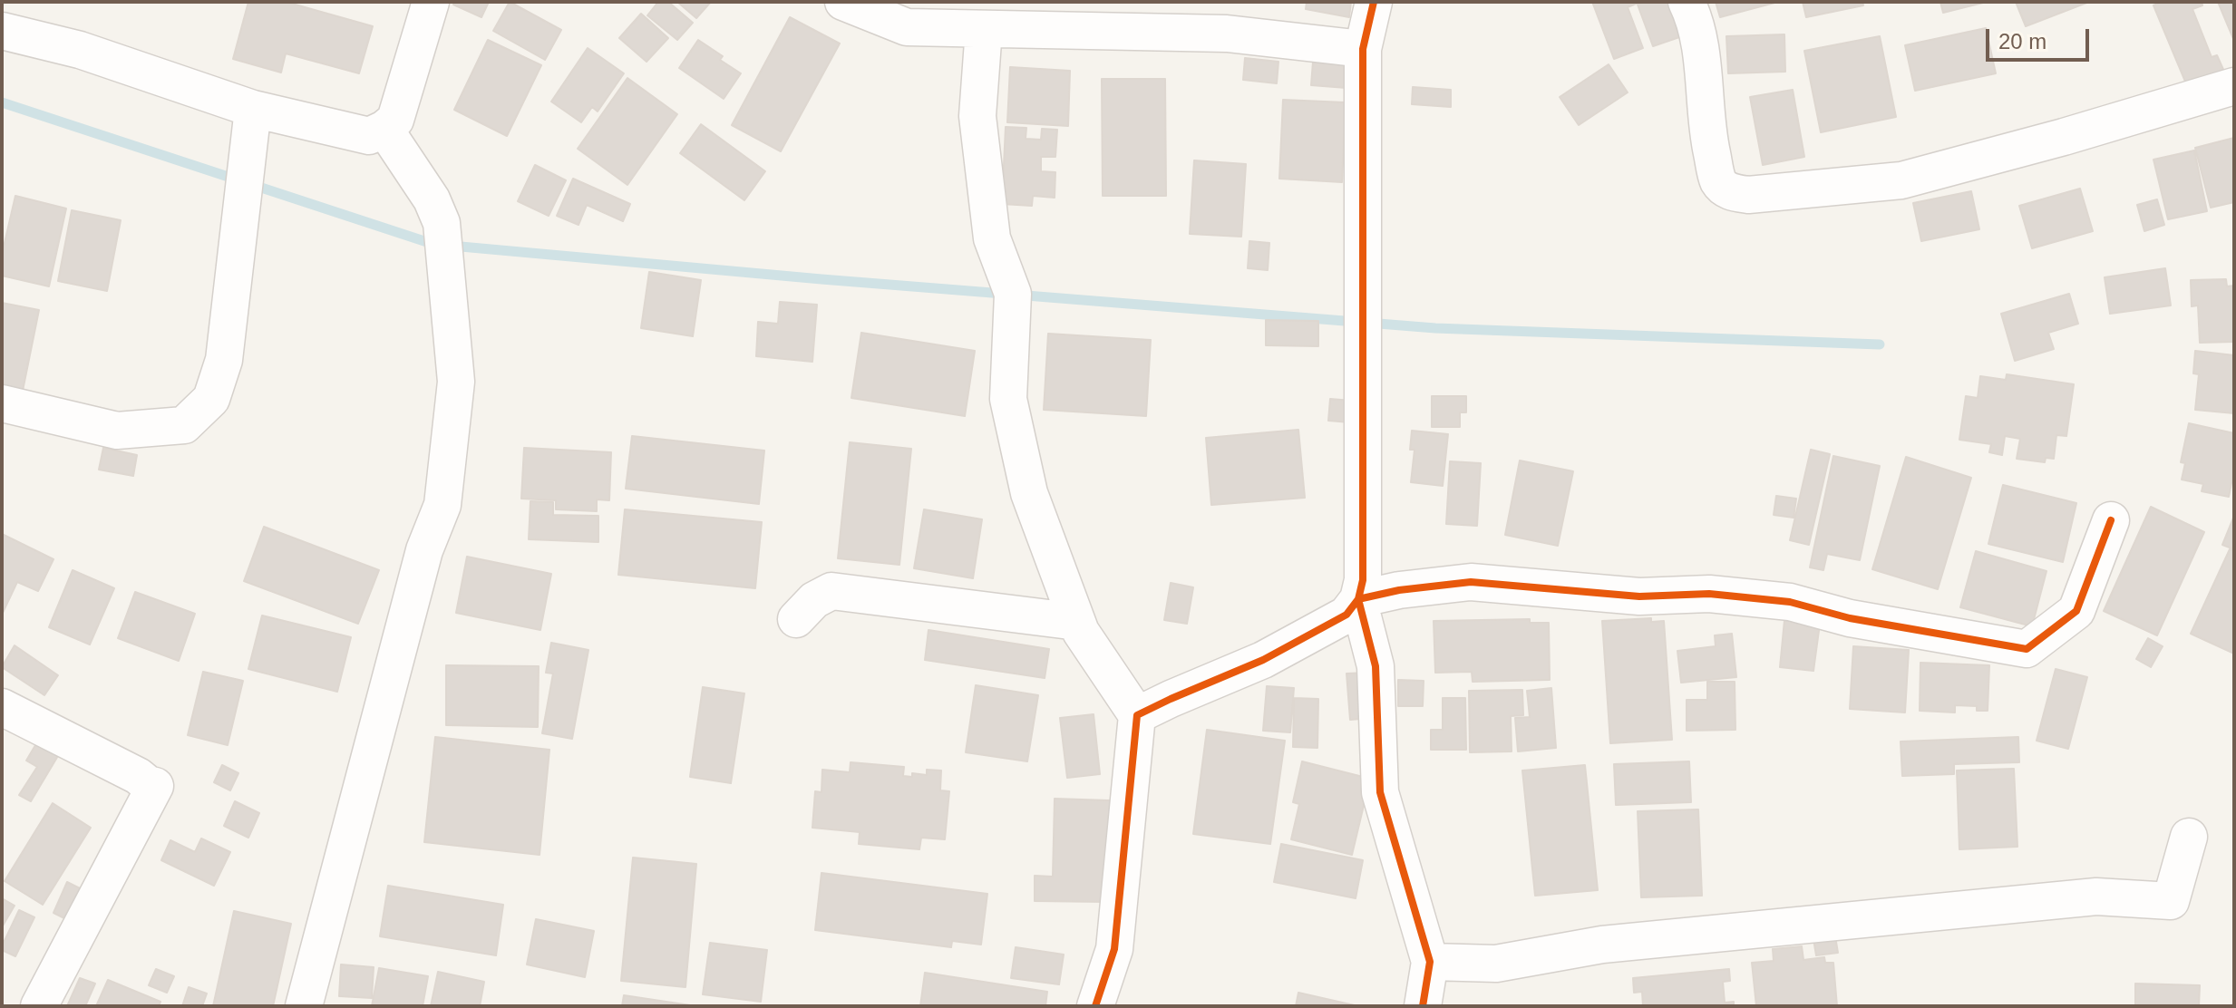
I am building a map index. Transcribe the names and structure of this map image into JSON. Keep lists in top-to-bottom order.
{
  "scale_bar": "20 m"
}
